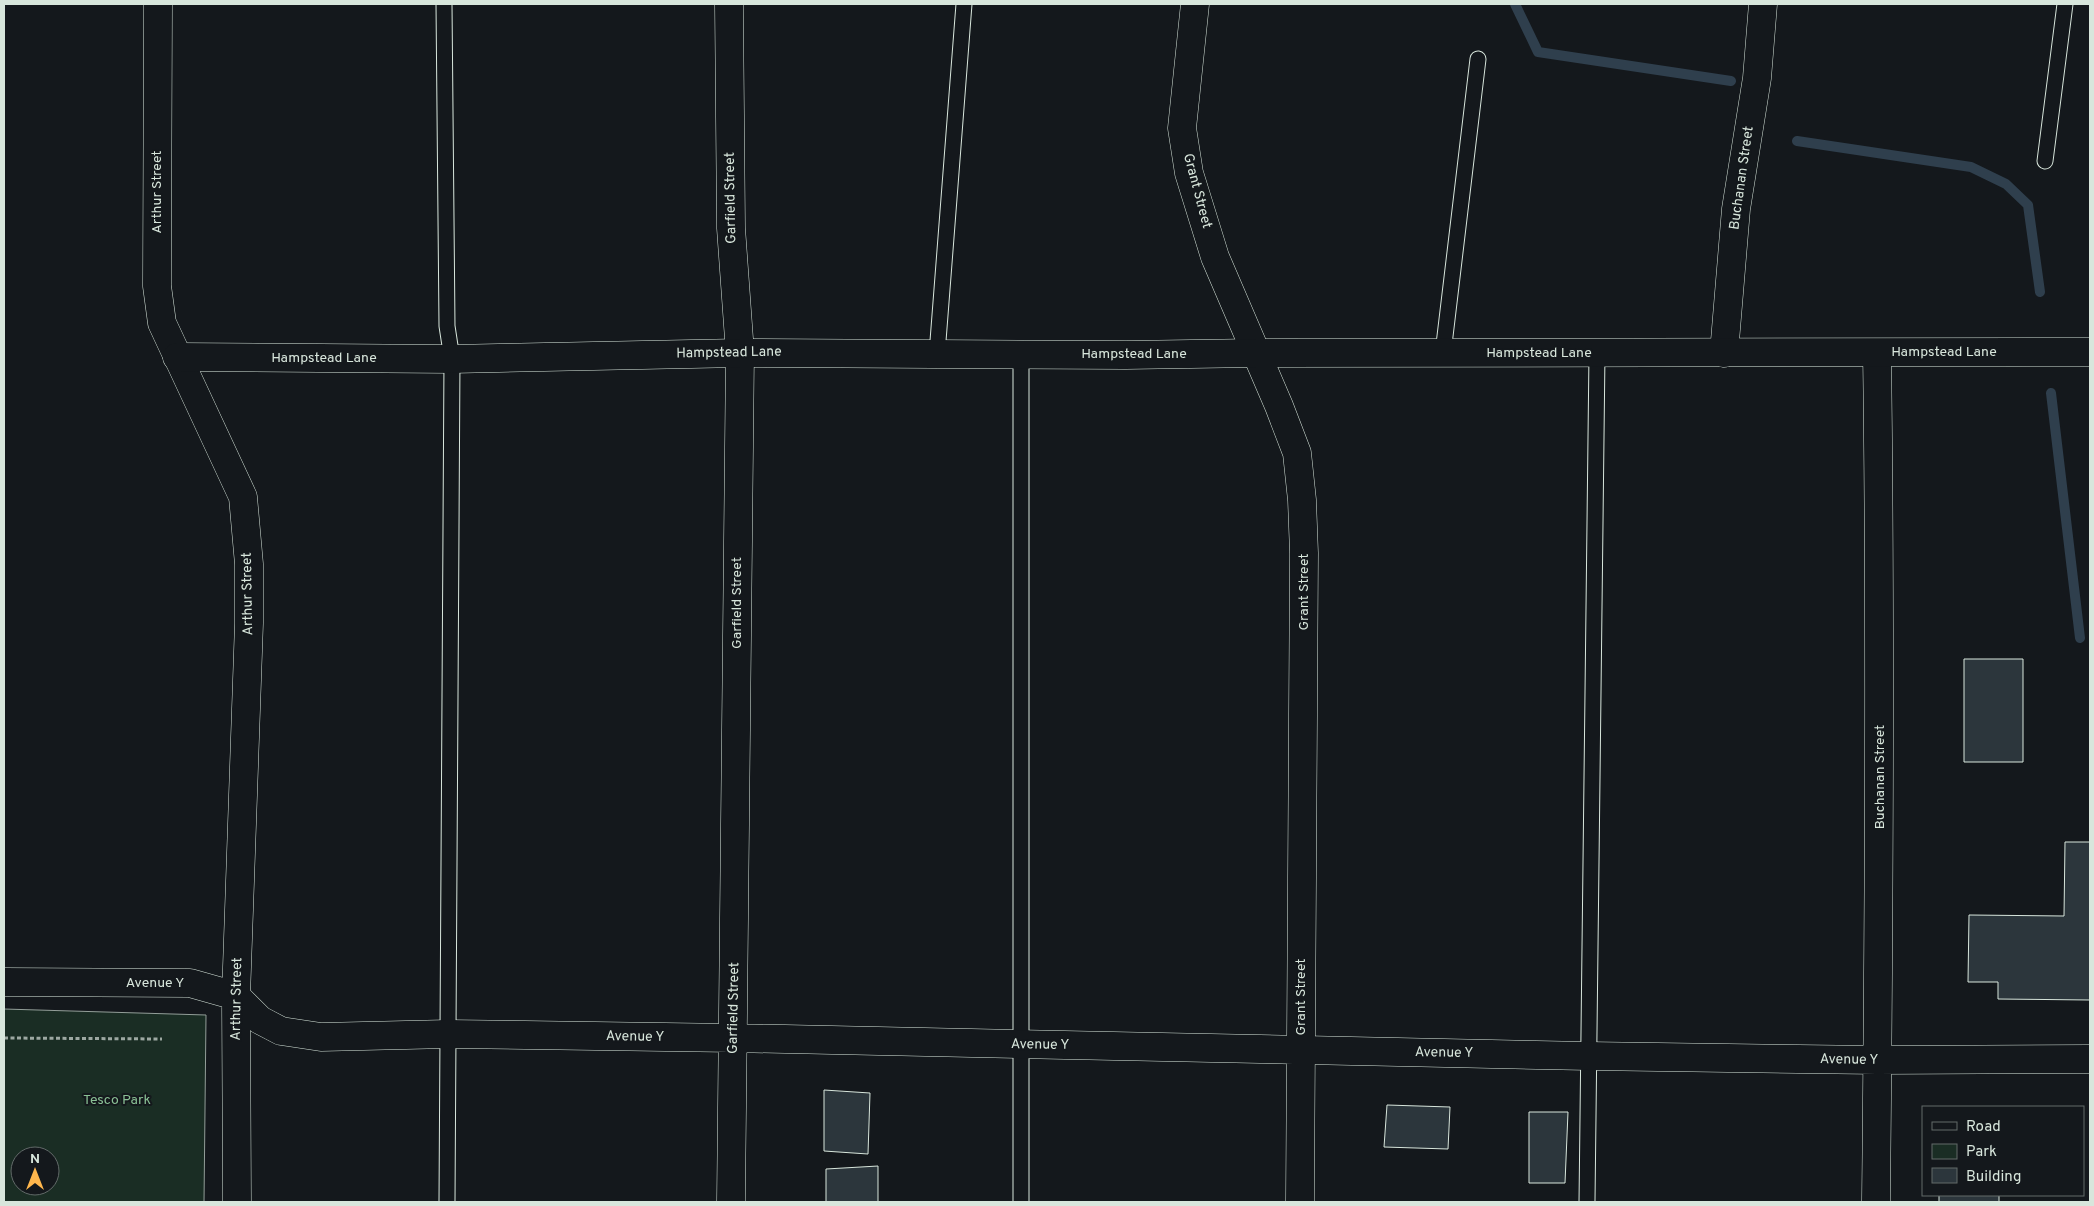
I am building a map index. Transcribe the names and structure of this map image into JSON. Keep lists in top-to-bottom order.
{
  "streets": {
    "street": [
      "Buchanan Street",
      "Grant Street",
      "Arthur Street",
      "Garfield Street",
      "Hampstead Lane",
      "Avenue Y"
    ]
  },
  "crossings": [
    ["Buchanan Street", "Hampstead Lane"],
    ["Buchanan Street", "Avenue Y"],
    ["Grant Street", "Hampstead Lane"],
    ["Grant Street", "Avenue Y"],
    ["Arthur Street", "Hampstead Lane"],
    ["Arthur Street", "Avenue Y"],
    ["Garfield Street", "Hampstead Lane"],
    ["Garfield Street", "Avenue Y"]
  ],
  "parks": ["Tesco Park"],
  "legend": ["Road", "Park", "Building"],
  "north": "top"
}
